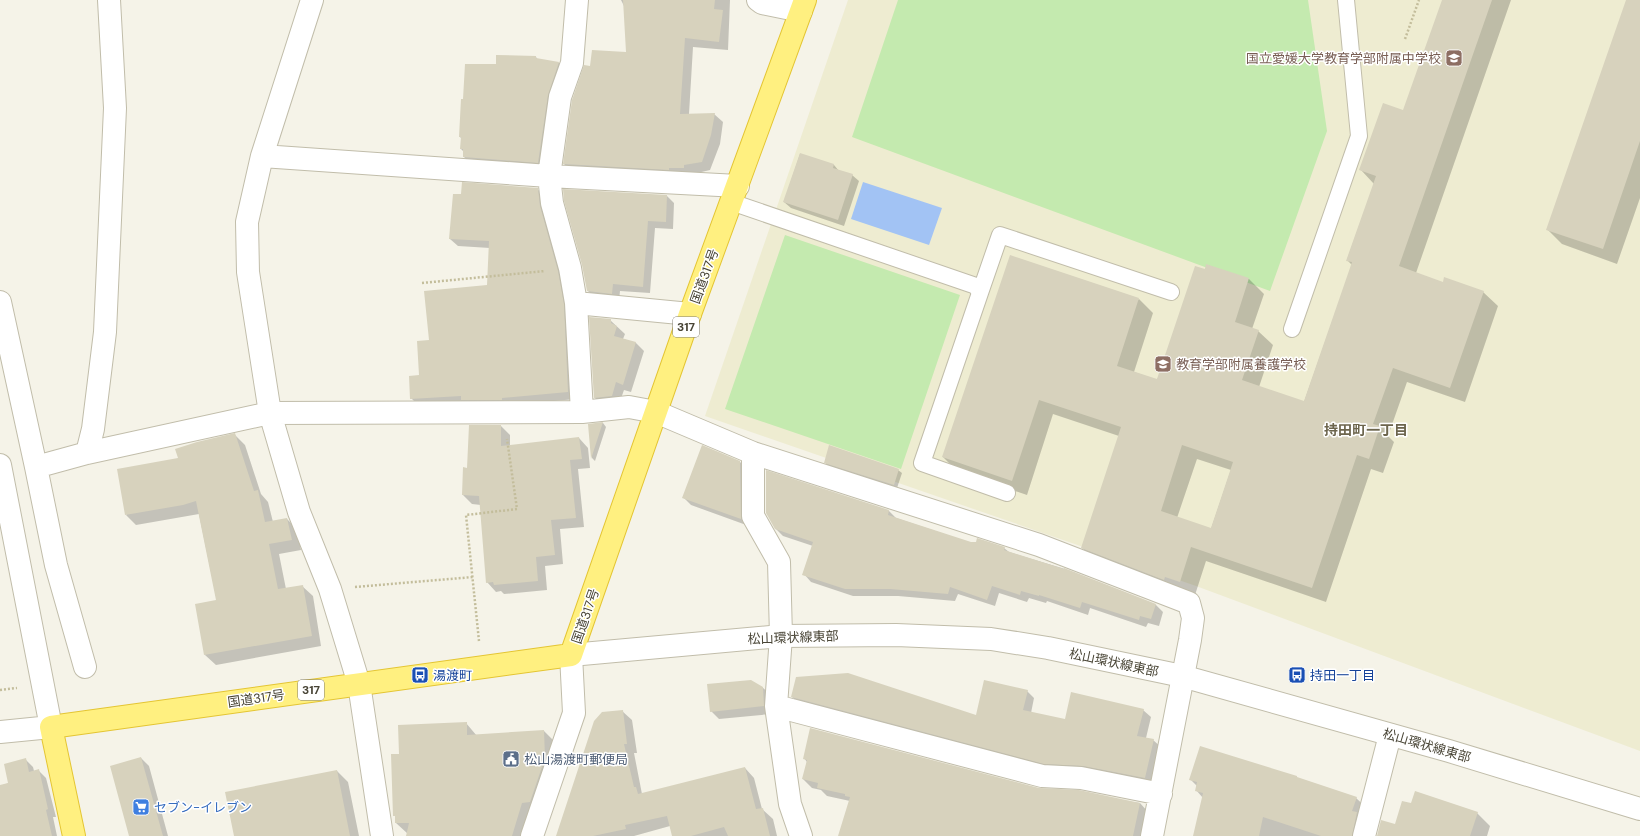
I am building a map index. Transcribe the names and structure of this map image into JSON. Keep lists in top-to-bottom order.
{
  "streets": {
    "highway": ["国道317号", "317"],
    "street": ["松山環状線東部"]
  },
  "crossings": [
    ["国道317号", "松山環状線東部"]
  ],
  "districts": ["持田町一丁目"],
  "places": {
    "school or university": ["国立愛媛大学教育学部附属中学校", "教育学部附属養護学校"],
    "bus stop": ["湯渡町", "持田一丁目"],
    "public building": ["松山湯渡町郵便局"],
    "supermarket": ["セブン-イレブン"]
  }
}
